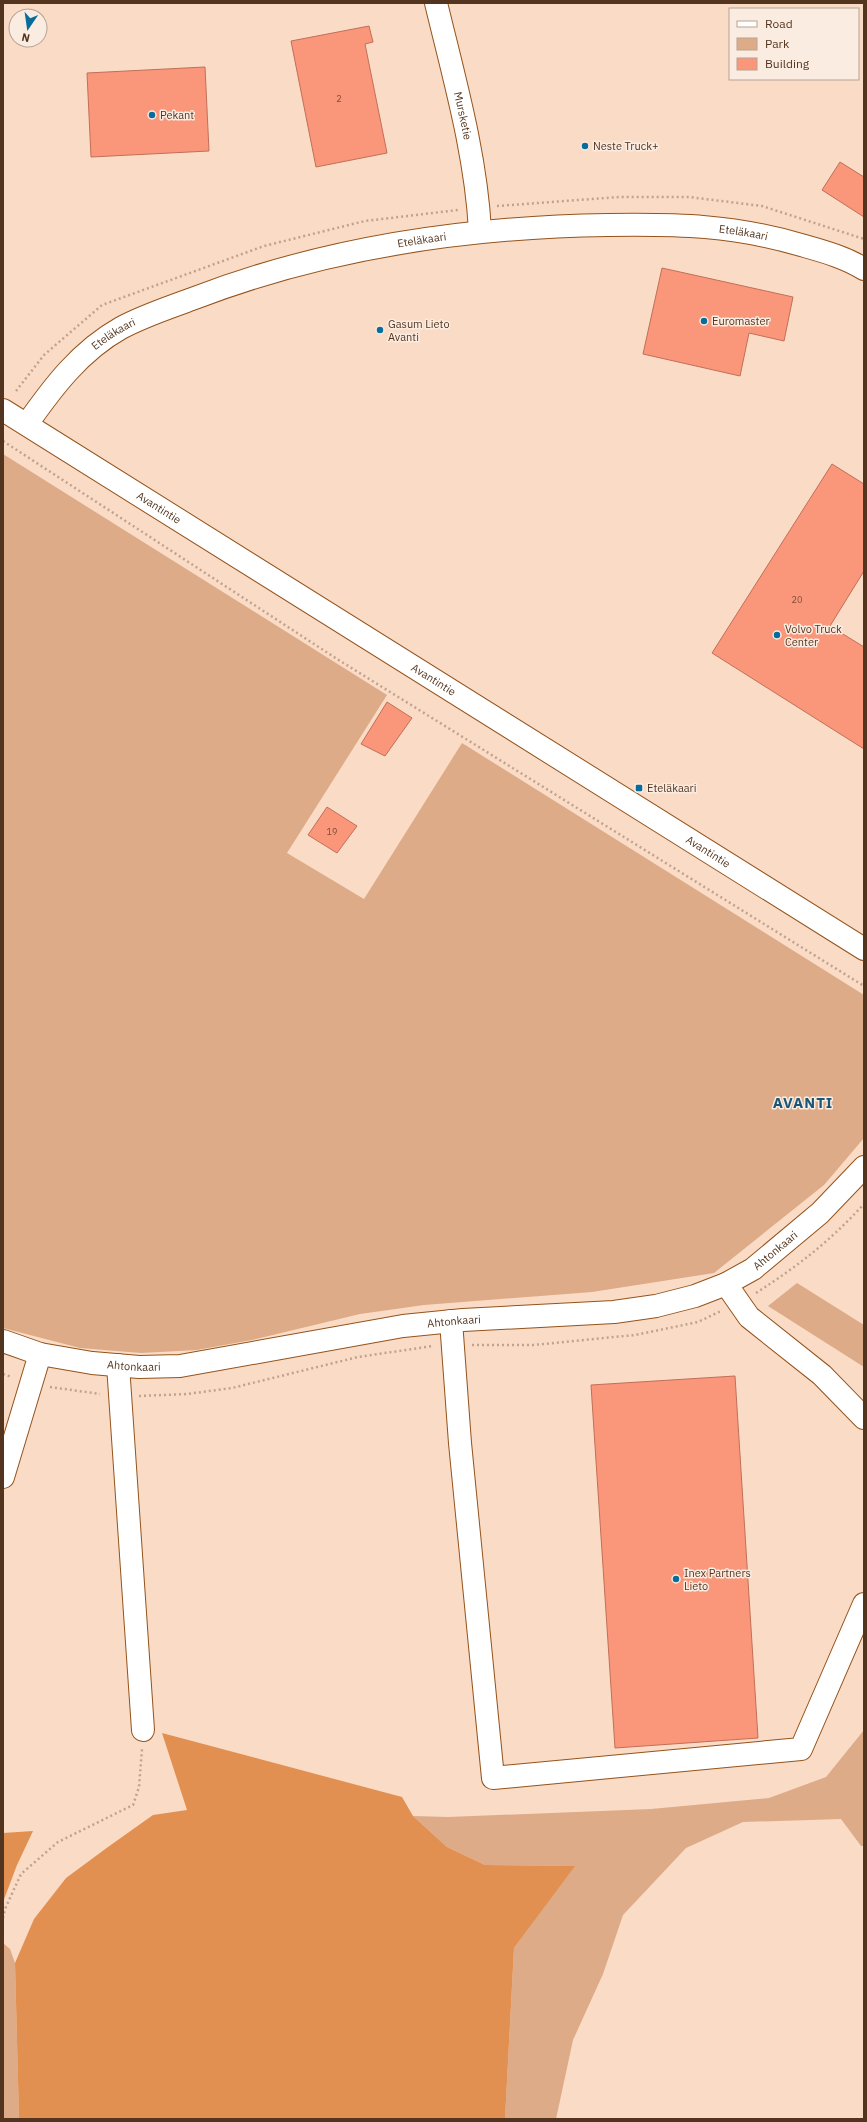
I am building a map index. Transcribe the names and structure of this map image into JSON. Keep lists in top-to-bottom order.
{
  "streets": {
    "street": [
      "Mursketie",
      "Eteläkaari",
      "Avantintie",
      "Ahtonkaari"
    ]
  },
  "crossings": [
    ["Mursketie", "Eteläkaari"],
    ["Eteläkaari", "Avantintie"]
  ],
  "districts": ["AVANTI"],
  "places": {
    "other": [
      "Pekant",
      "Neste Truck+",
      "Euromaster",
      "Gasum Lieto Avanti",
      "Volvo Truck Center",
      "Inex Partners Lieto"
    ],
    "transit": ["Eteläkaari"]
  },
  "house_numbers": ["2", "20", "19"],
  "legend": ["Road", "Park", "Building"],
  "north": "bottom"
}
